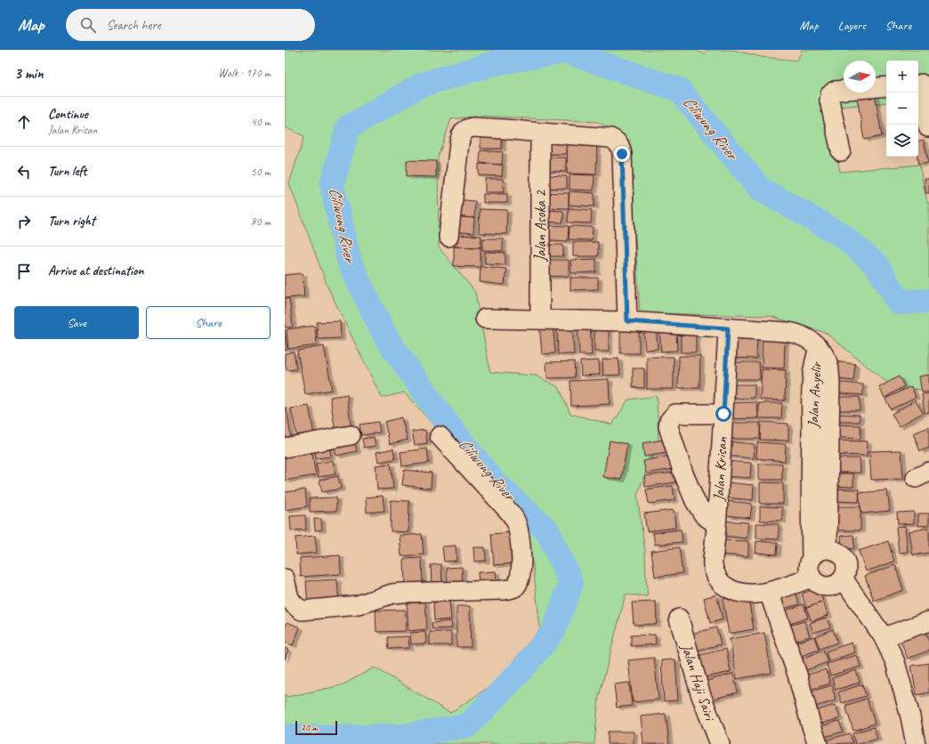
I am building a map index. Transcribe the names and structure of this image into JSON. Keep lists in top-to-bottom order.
{
  "streets": {
    "street": [
      "Jalan Asoka 2",
      "Jalan Anyelir",
      "Jalan Krisan",
      "Jalan Haji Sairi"
    ]
  },
  "water": ["Ciliwung River"],
  "scale_bar": "20 m",
  "north": "right",
  "page": {
    "header": "Map",
    "search": "Search here",
    "nav": ["Map", "Layers", "Share"],
    "heading": ["3 min", "Walk · 170 m"],
    "map_buttons": ["+", "−"],
    "list": [
      ["Continue", "Jalan Krisan", "40 m"],
      ["Turn left", "50 m"],
      ["Turn right", "80 m"],
      "Arrive at destination"
    ],
    "buttons": ["Save", "Share"],
    "scale": "20 m"
  }
}
